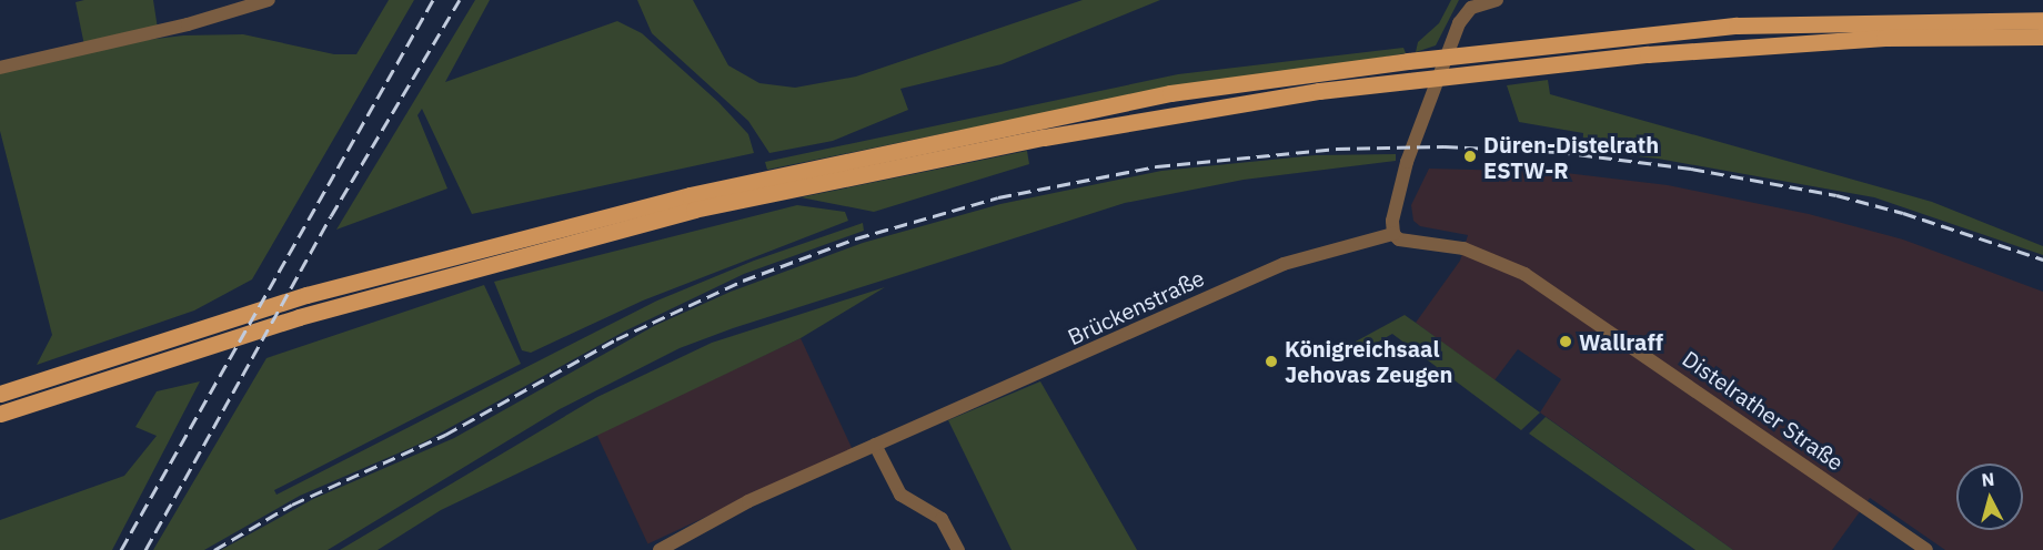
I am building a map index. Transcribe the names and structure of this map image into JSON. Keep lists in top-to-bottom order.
{
  "streets": {
    "street": ["Brückenstraße", "Distelrather Straße"]
  },
  "crossings": [
    ["Brückenstraße", "Distelrather Straße"]
  ],
  "places": ["Düren-Distelrath ESTW-R", "Wallraff", "Königreichsaal Jehovas Zeugen"],
  "north": "top"
}
